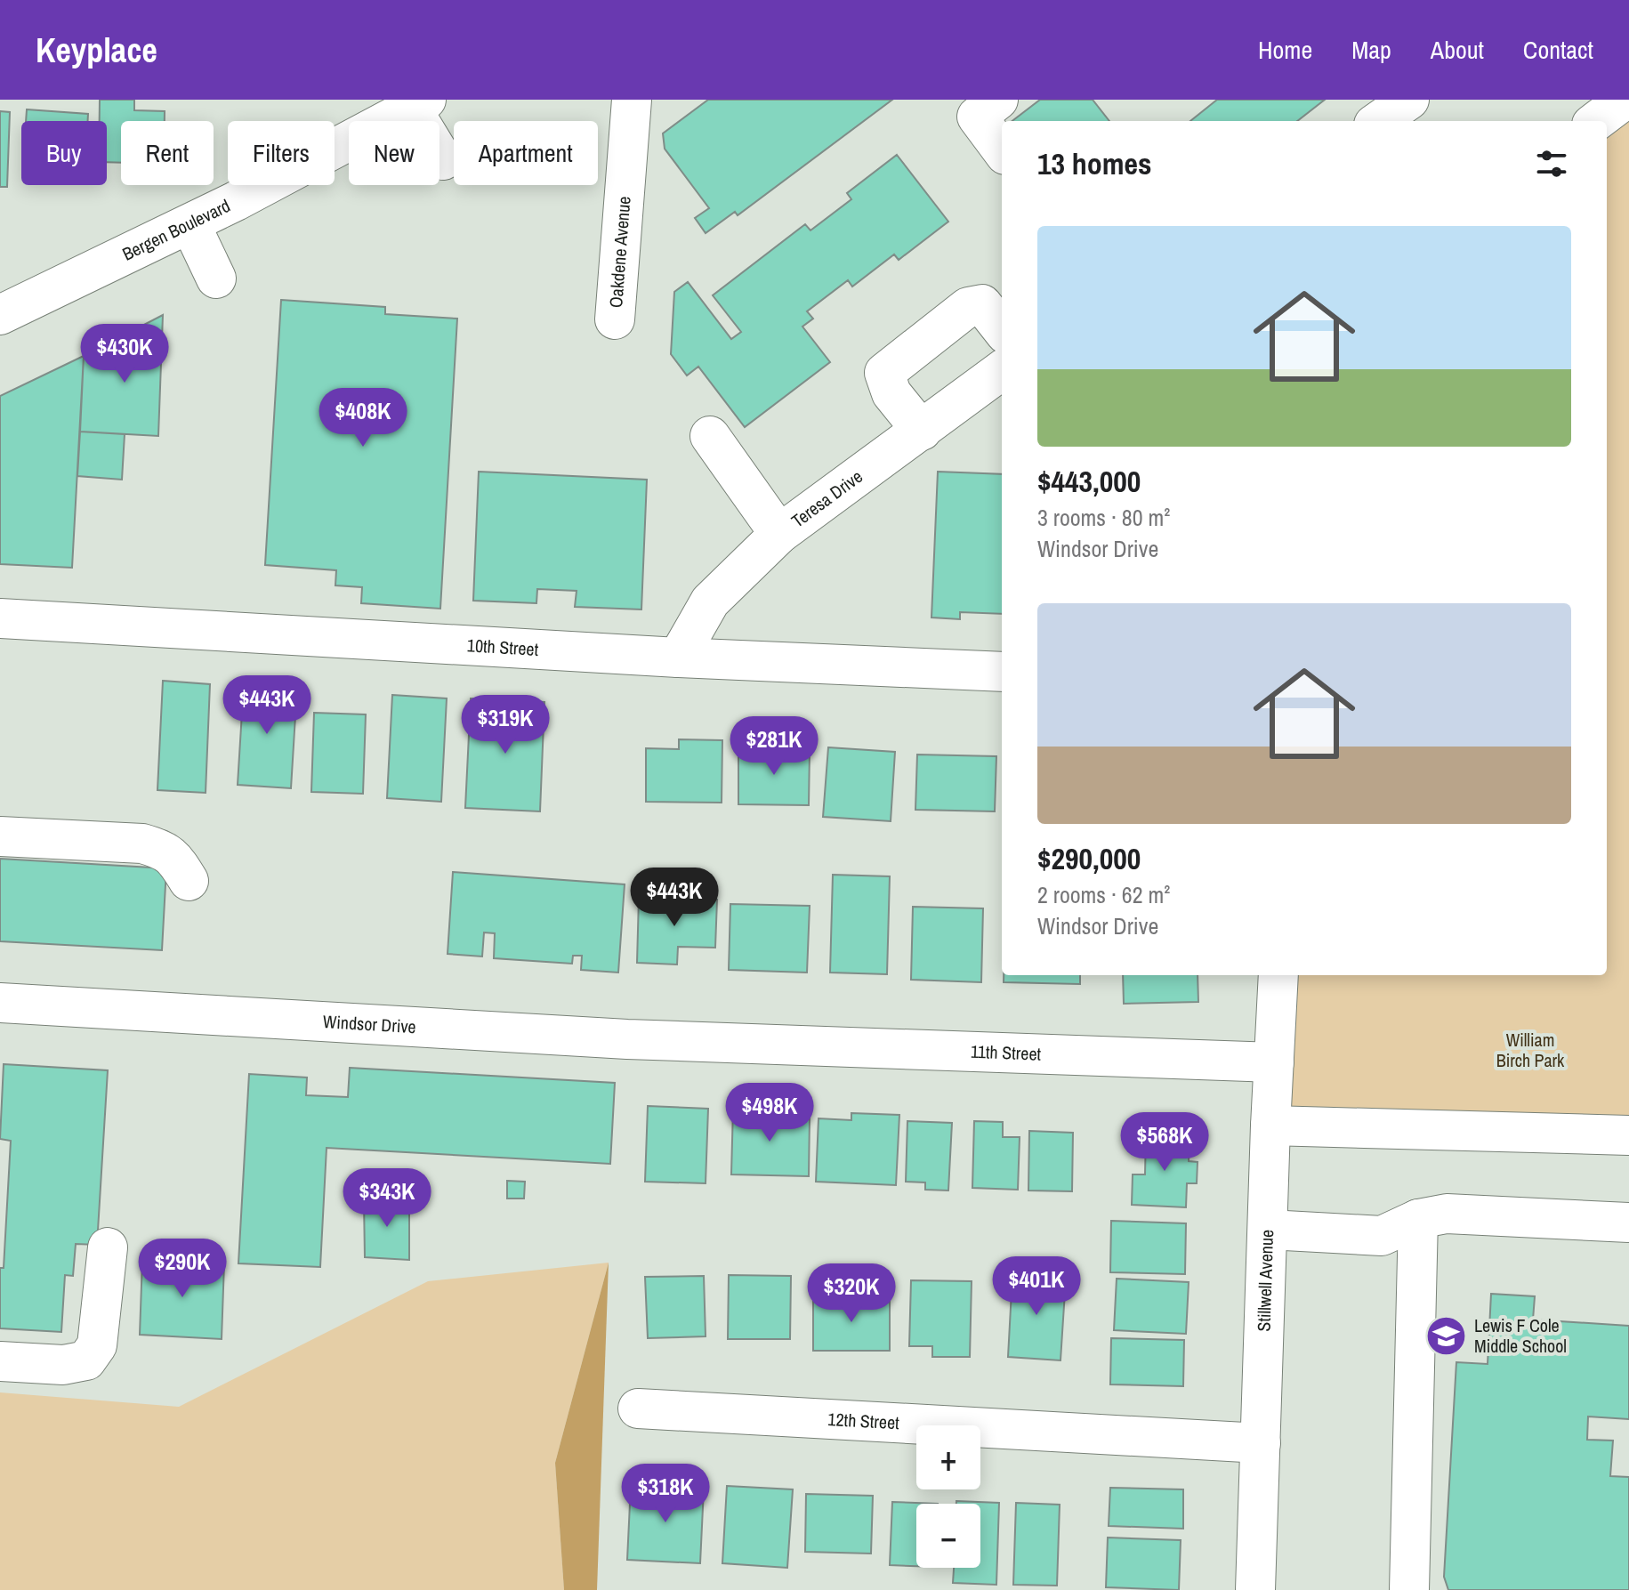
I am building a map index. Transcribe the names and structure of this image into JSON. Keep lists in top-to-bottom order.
{
  "streets": {
    "street": [
      "Bergen Boulevard",
      "Oakdene Avenue",
      "Teresa Drive",
      "10th Street",
      "Windsor Drive",
      "11th Street",
      "Stillwell Avenue",
      "12th Street"
    ]
  },
  "crossings": [
    ["Teresa Drive", "10th Street"],
    ["Windsor Drive", "11th Street"],
    ["11th Street", "Stillwell Avenue"],
    ["Stillwell Avenue", "12th Street"]
  ],
  "parks": ["William Birch Park"],
  "places": {
    "school or university": ["Lewis F Cole Middle School"]
  },
  "page": {
    "header": "Keyplace",
    "nav": [
      "Home",
      "Map",
      "About",
      "Contact"
    ],
    "chip": [
      "Buy",
      "Rent",
      "Filters",
      "New",
      "Apartment"
    ],
    "heading": "13 homes",
    "list": [
      {
        "name": "$443,000",
        "note": "3 rooms · 80 m² · Windsor Drive"
      },
      {
        "name": "$290,000",
        "note": "2 rooms · 62 m² · Windsor Drive"
      }
    ],
    "price": [
      "$430K",
      "$408K",
      "$443K",
      "$319K",
      "$281K",
      "$443K",
      "$498K",
      "$568K",
      "$343K",
      "$290K",
      "$401K",
      "$320K",
      "$318K"
    ],
    "map_buttons": ["+", "−"]
  }
}
